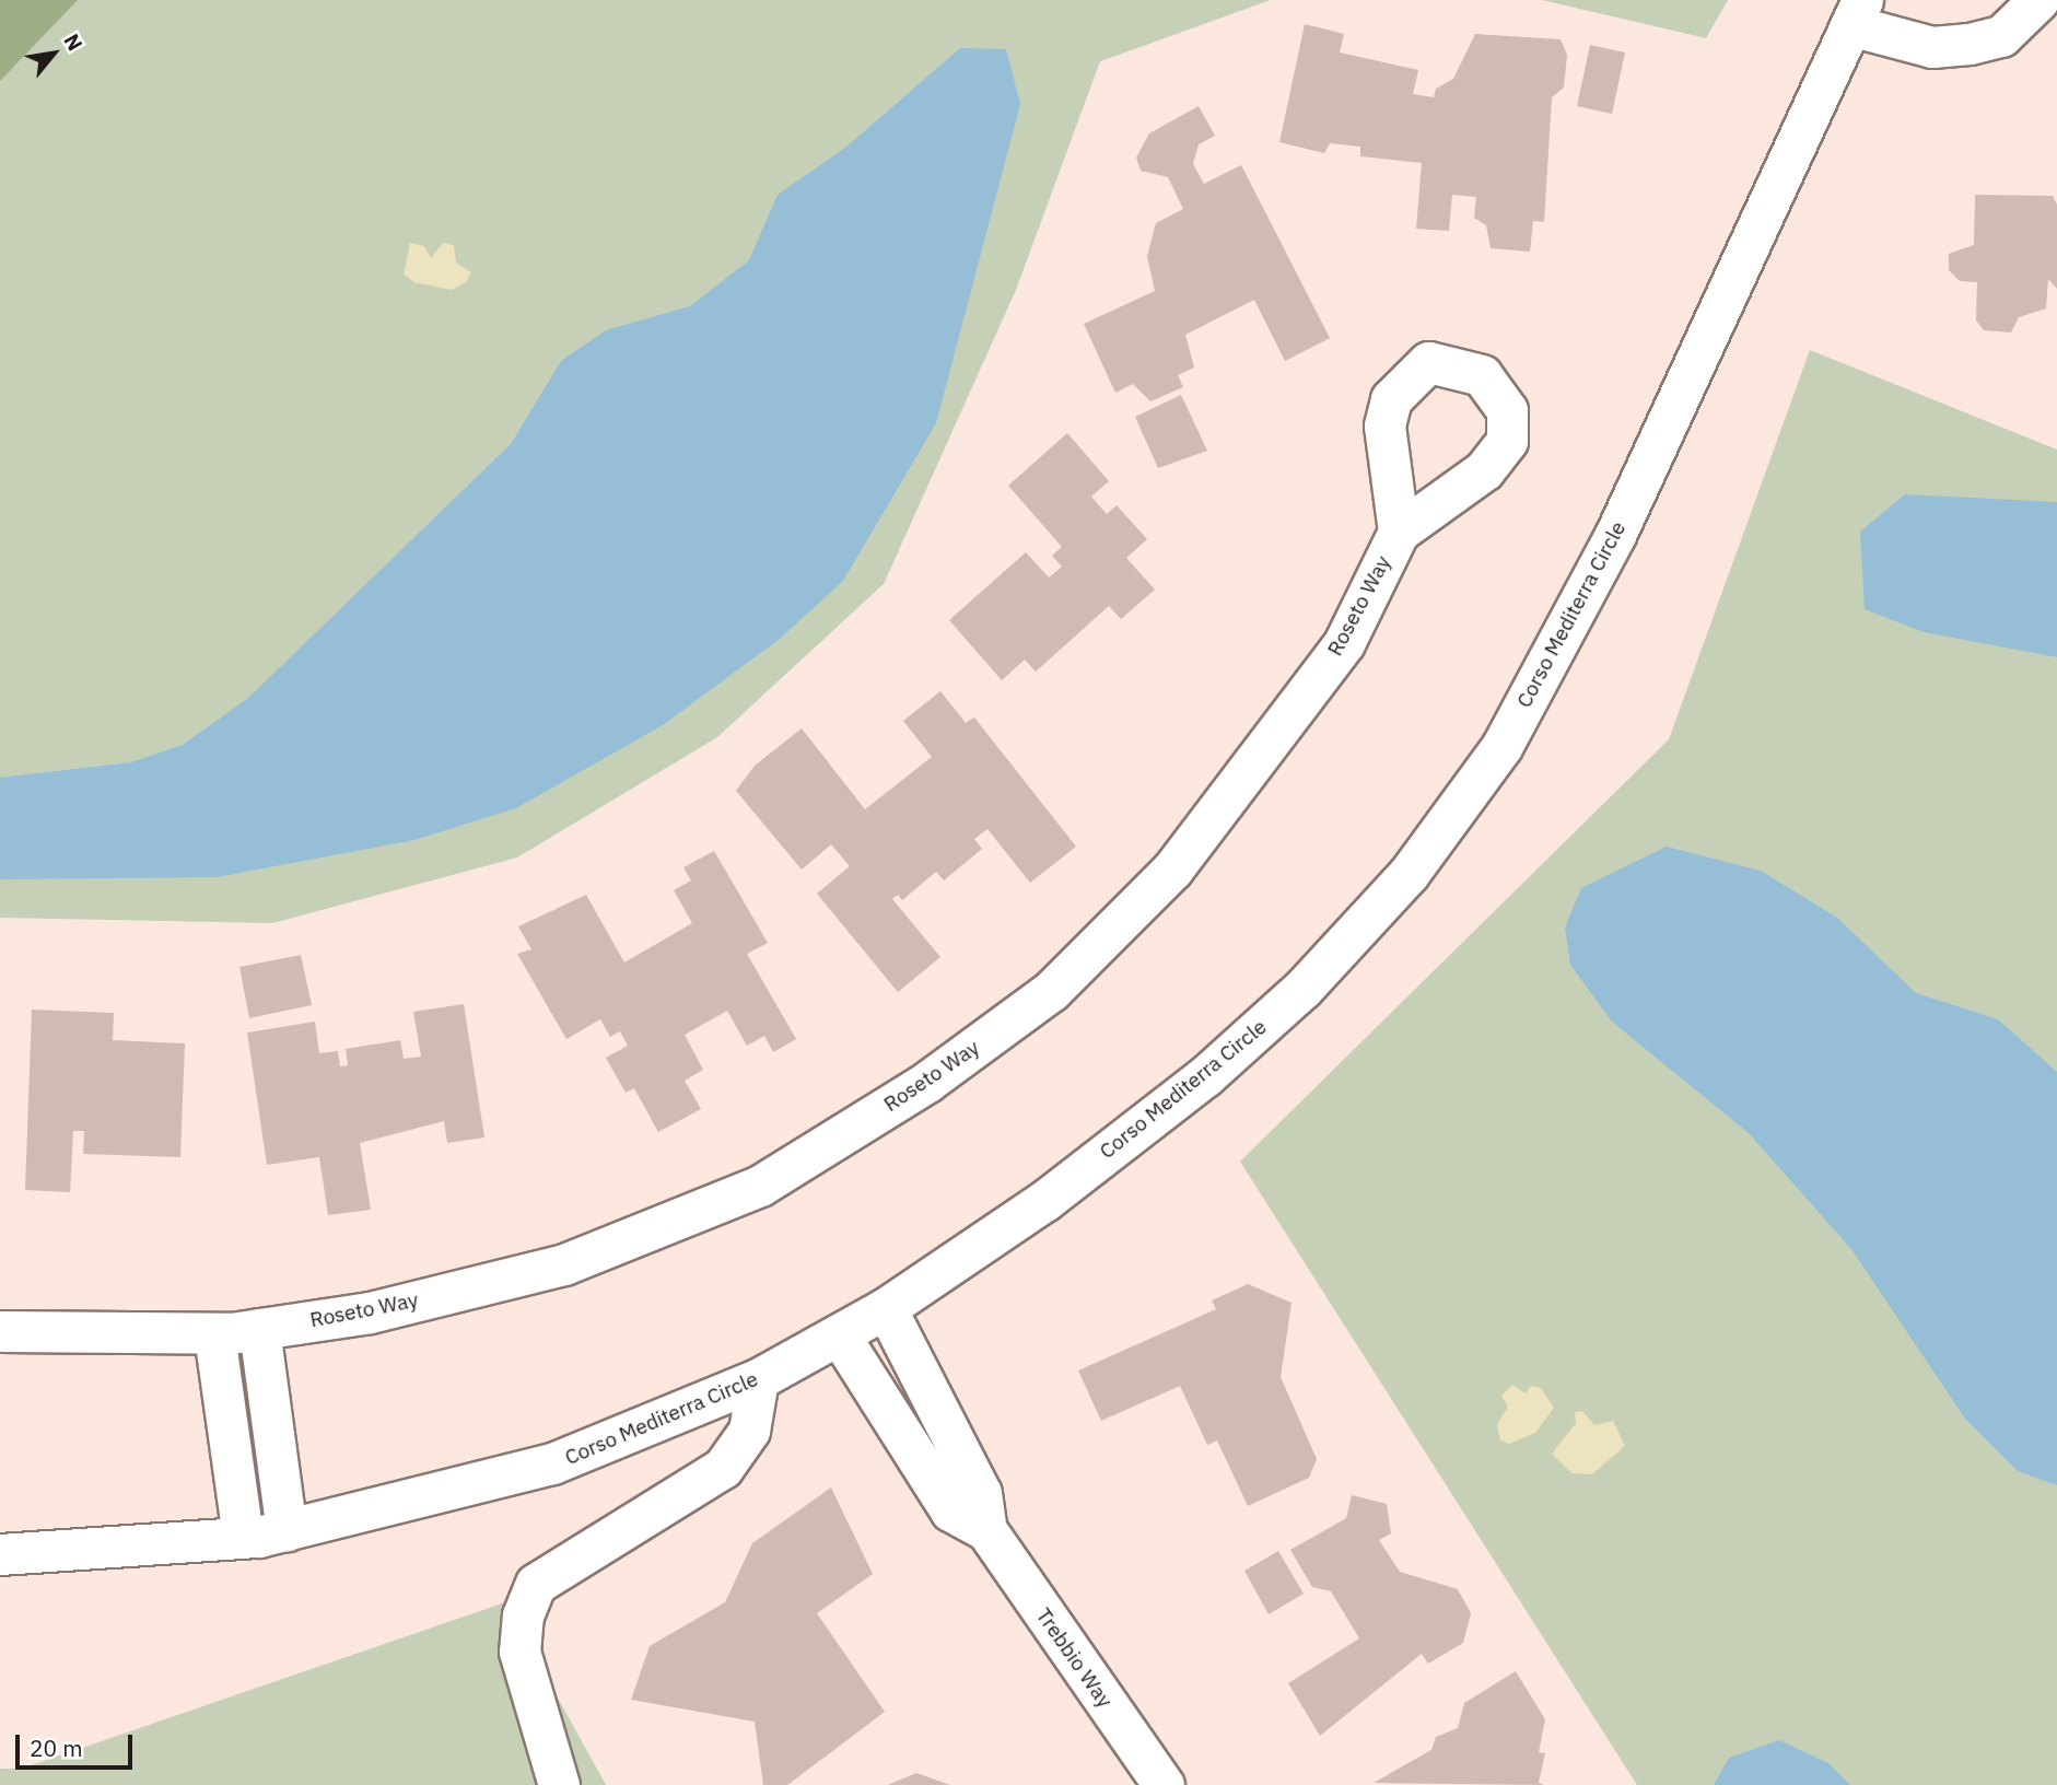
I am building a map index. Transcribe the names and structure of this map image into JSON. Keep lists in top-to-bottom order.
{
  "streets": {
    "street": ["Roseto Way", "Corso Mediterra Circle", "Trebbio Way"]
  },
  "crossings": [
    ["Corso Mediterra Circle", "Trebbio Way"]
  ],
  "scale_bar": "20 m",
  "north": "top right"
}
